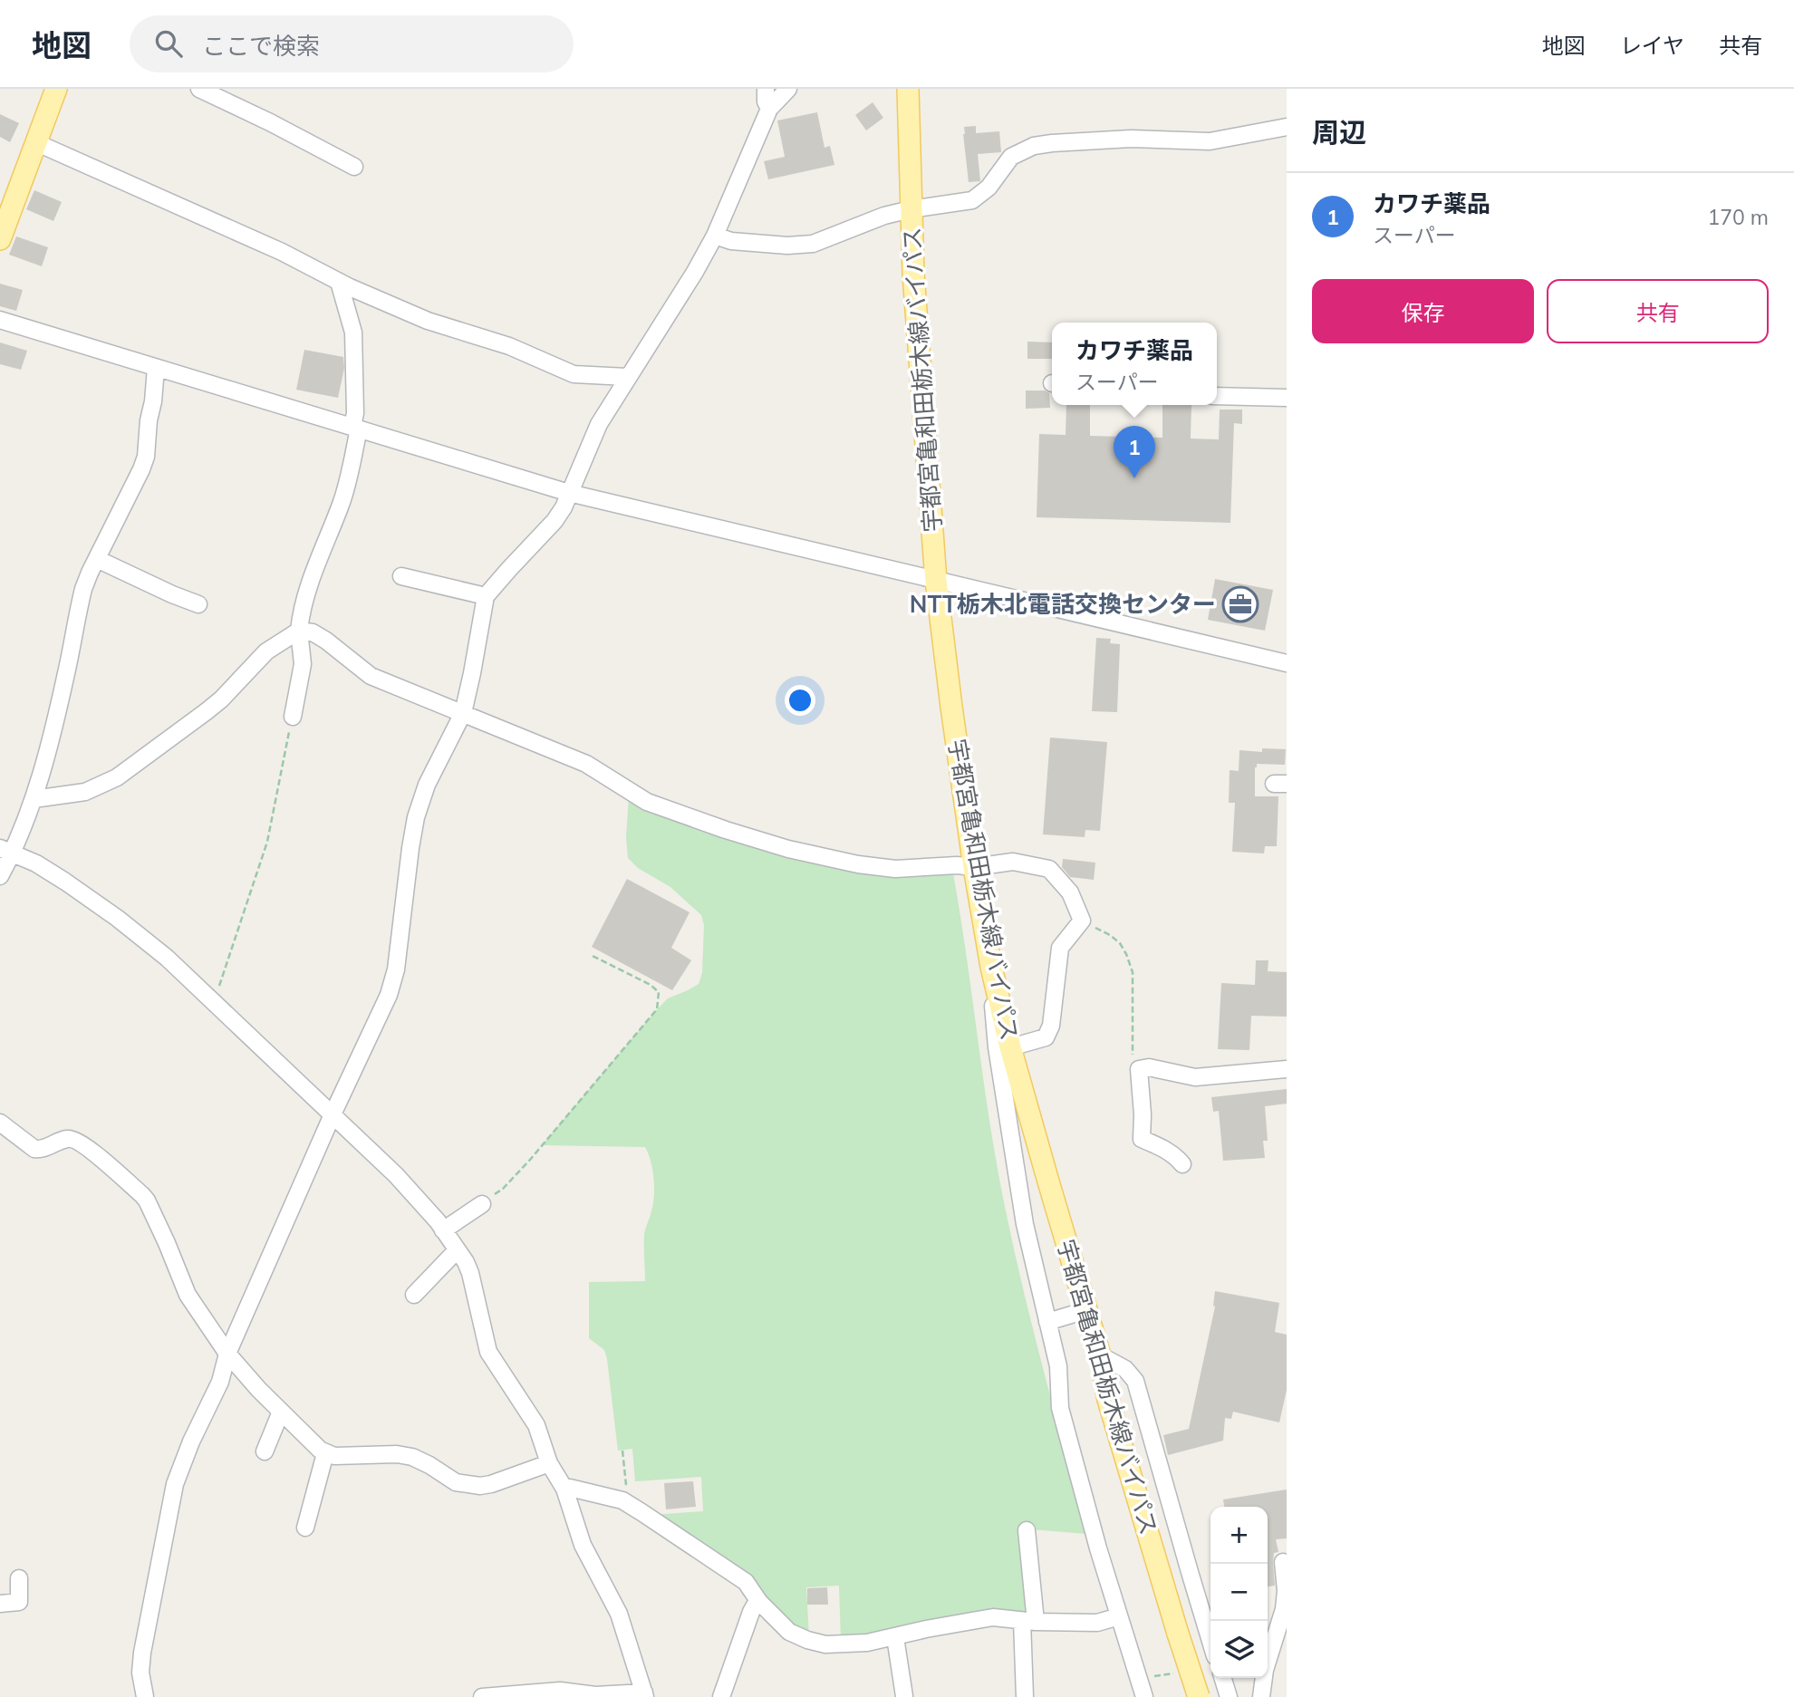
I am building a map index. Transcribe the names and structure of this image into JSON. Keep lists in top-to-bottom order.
{
  "streets": {
    "main road": ["宇都宮亀和田栃木線バイパス"]
  },
  "places": {
    "office": ["NTT栃木北電話交換センター"]
  },
  "page": {
    "header": "地図",
    "search": "ここで検索",
    "nav": ["地図", "レイヤ", "共有"],
    "heading": "周辺",
    "list": [
      {
        "mark": "1",
        "name": "カワチ薬品",
        "note": "スーパー",
        "value": "170 m"
      }
    ],
    "buttons": ["保存", "共有"],
    "popup": ["カワチ薬品", "スーパー"],
    "pins": "1",
    "map_buttons": ["+", "−"]
  }
}
